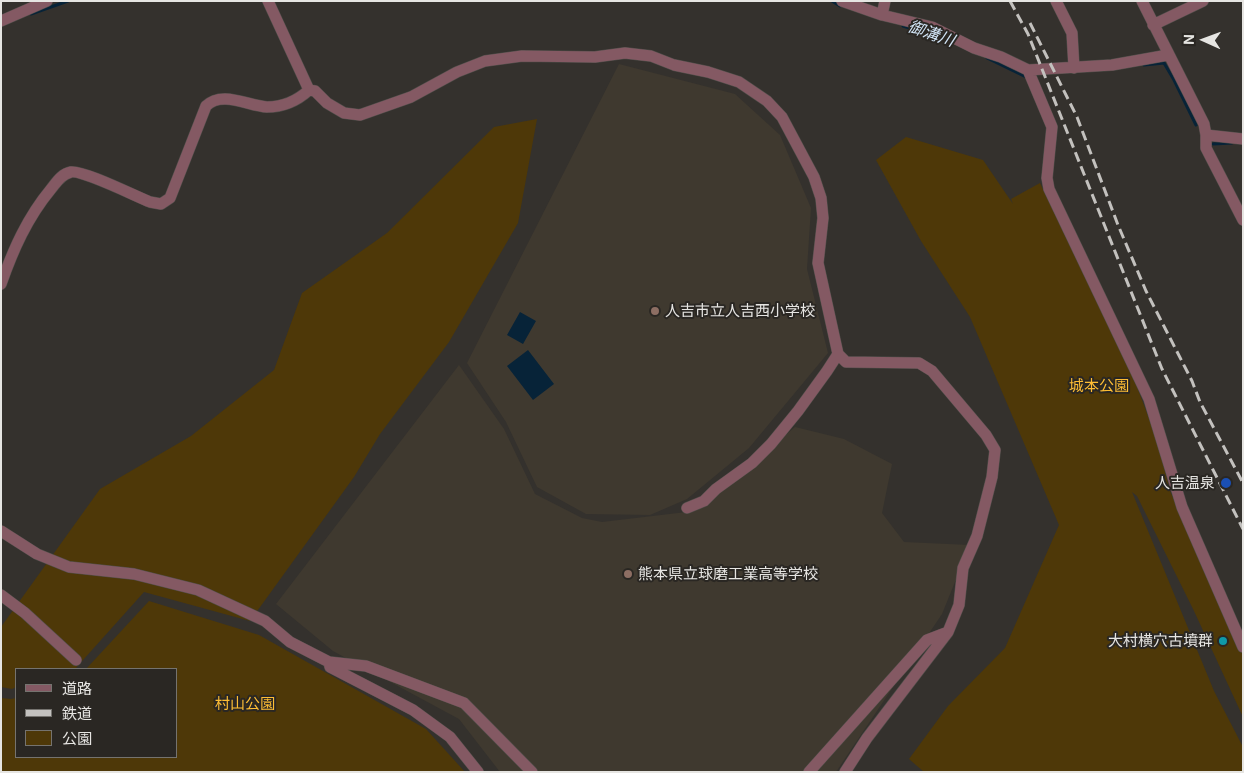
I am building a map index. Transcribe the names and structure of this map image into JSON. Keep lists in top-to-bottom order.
{
  "water": ["御溝川"],
  "parks": ["城本公園", "村山公園"],
  "places": [
    "人吉市立人吉西小学校",
    "人吉温泉",
    "熊本県立球磨工業高等学校",
    "大村横穴古墳群"
  ],
  "legend": ["道路", "鉄道", "公園"],
  "north": "left"
}
